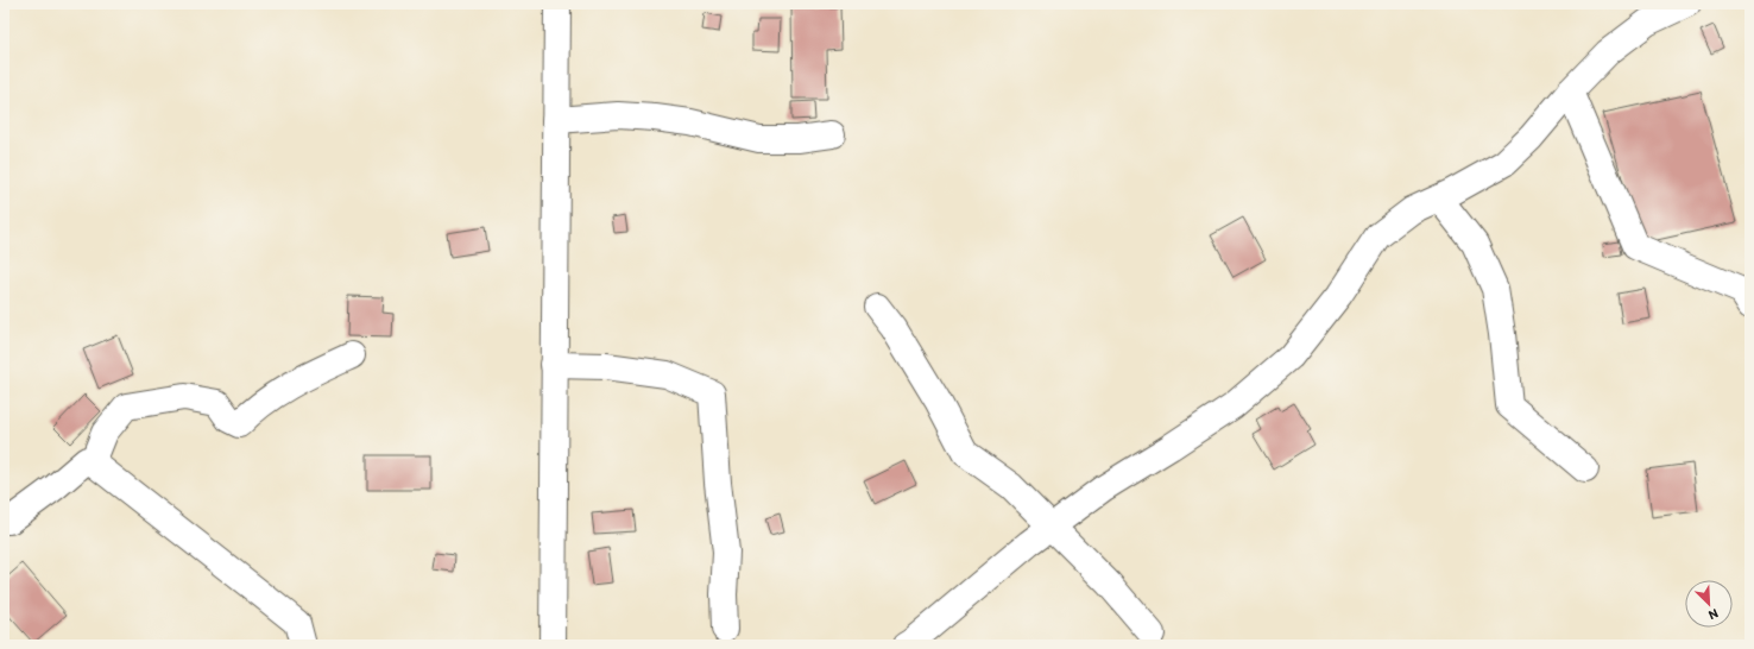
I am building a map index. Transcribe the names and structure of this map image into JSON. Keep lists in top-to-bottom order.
{
  "north": "bottom right"
}
